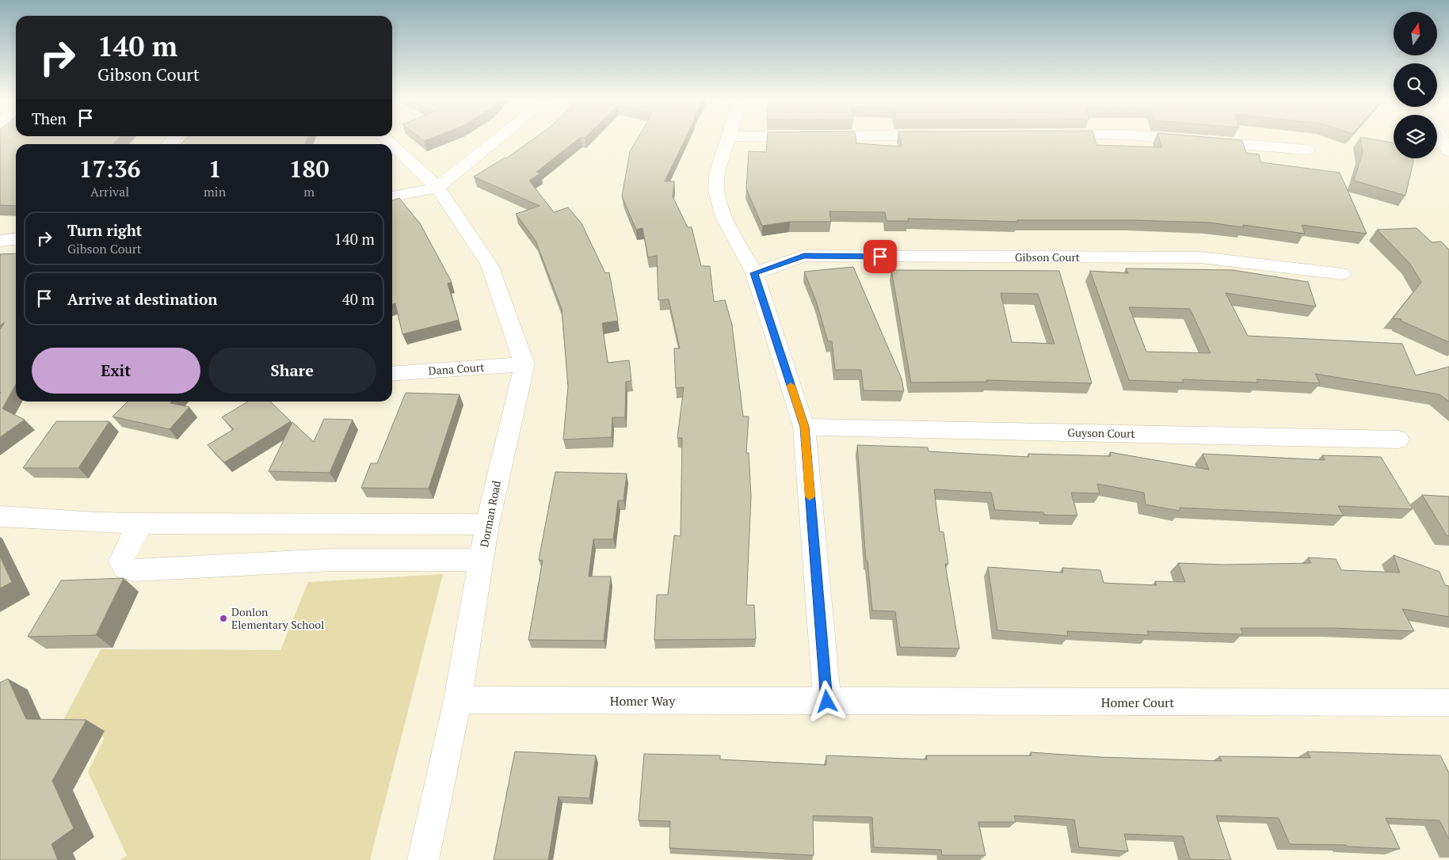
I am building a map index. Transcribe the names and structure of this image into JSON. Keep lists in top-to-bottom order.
{
  "streets": {
    "street": [
      "Gibson Court",
      "Dana Court",
      "Guyson Court",
      "Dorman Road",
      "Homer Way",
      "Homer Court"
    ]
  },
  "crossings": [
    ["Dana Court", "Dorman Road"],
    ["Dorman Road", "Homer Way"],
    ["Homer Way", "Homer Court"]
  ],
  "places": ["Donlon Elementary School"],
  "north": "top",
  "page": {
    "turn": ["140 m", "Gibson Court"],
    "then": "Then",
    "eta": [
      "17:36",
      "Arrival",
      "1",
      "min",
      "180",
      "m"
    ],
    "list": [
      {
        "name": "Turn right",
        "note": "Gibson Court",
        "value": "140 m"
      },
      {
        "name": "Arrive at destination",
        "value": "40 m"
      }
    ],
    "buttons": ["Exit", "Share"]
  }
}
